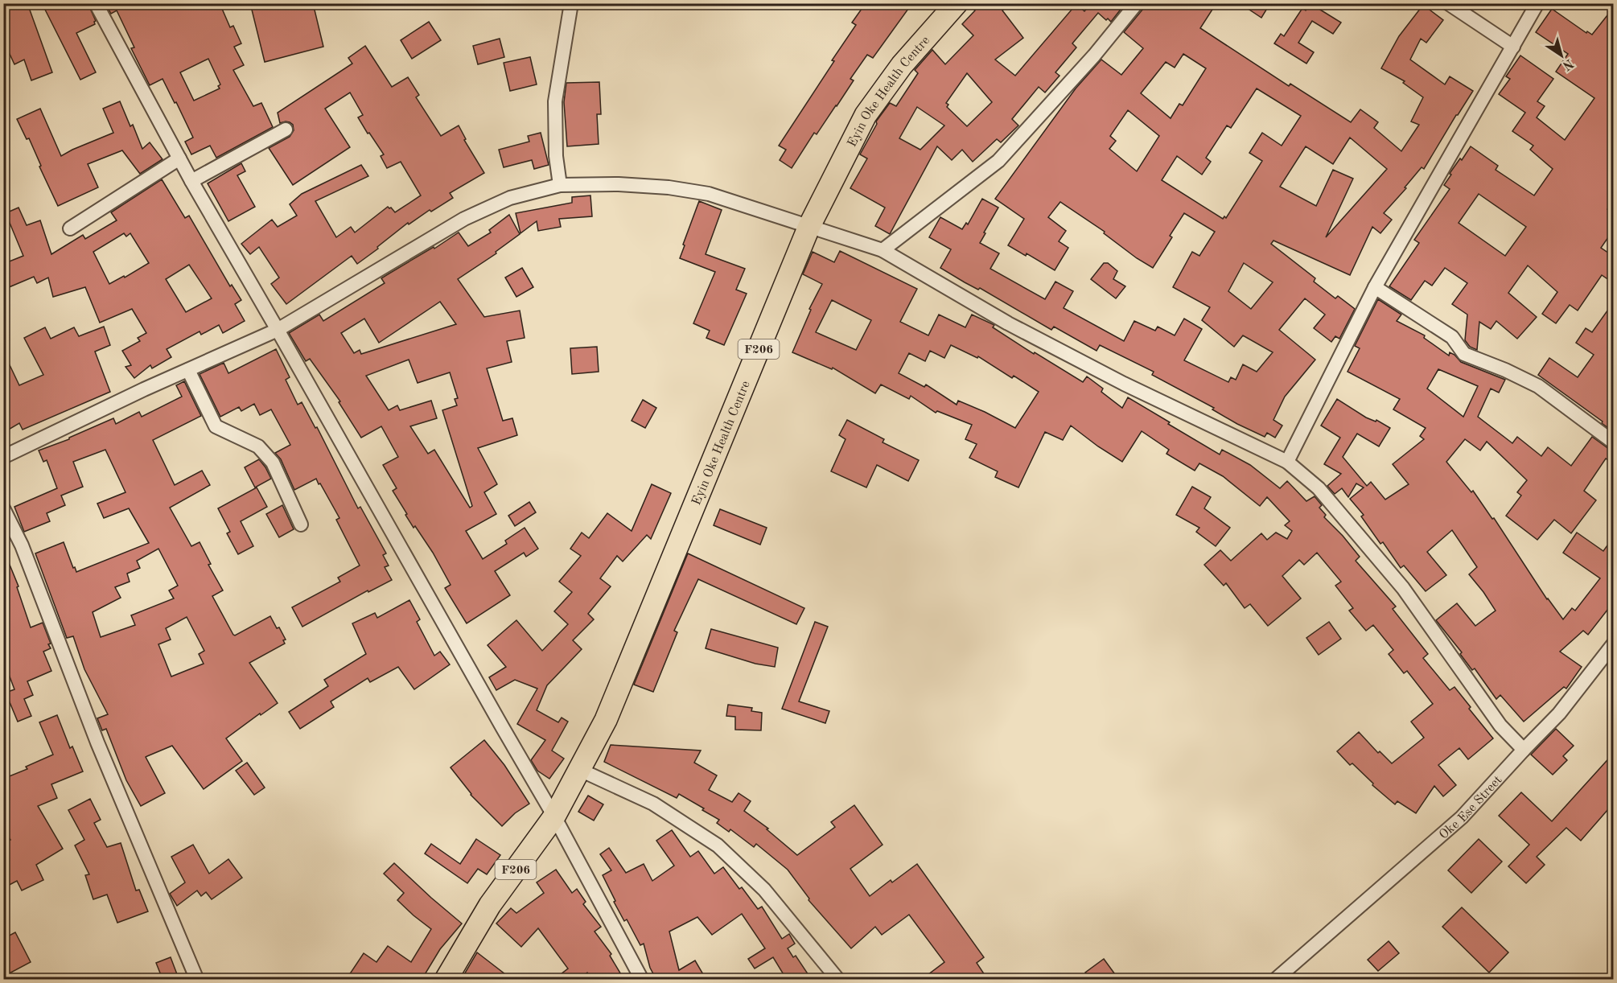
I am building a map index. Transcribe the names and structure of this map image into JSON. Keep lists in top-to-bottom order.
{
  "streets": {
    "main road": ["Eyin Oke Health Centre", "F206"],
    "street": ["Oke Ese Street"]
  },
  "crossings": [
    ["Eyin Oke Health Centre", "F206"]
  ],
  "north": "bottom right"
}
